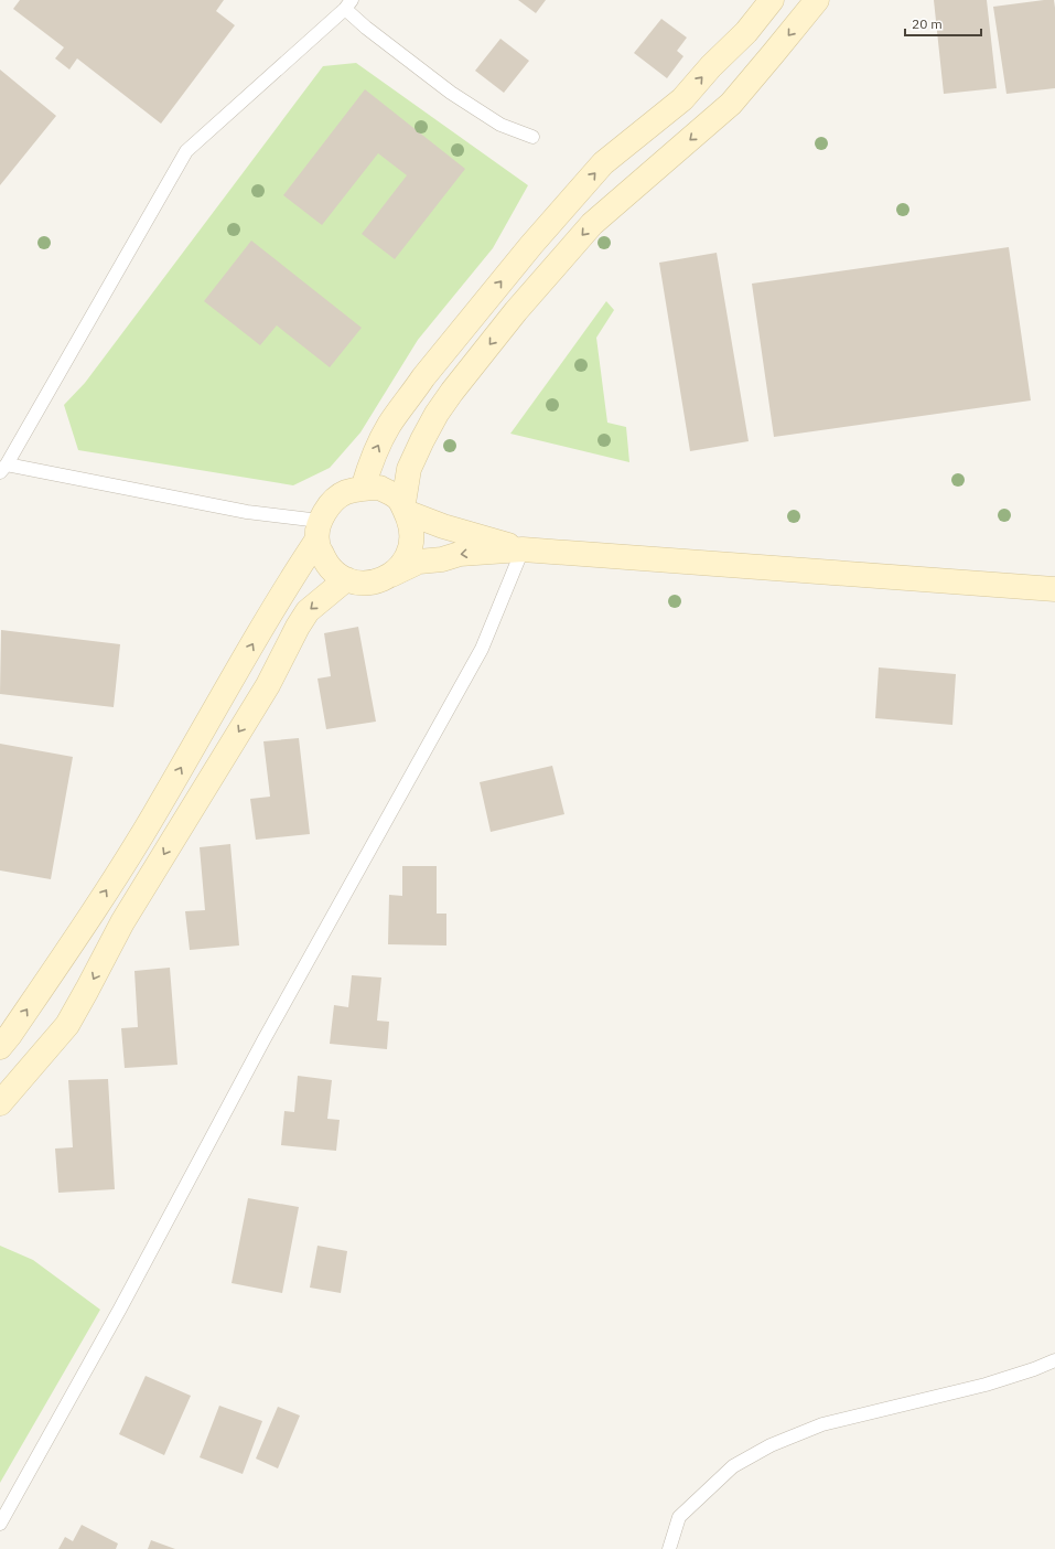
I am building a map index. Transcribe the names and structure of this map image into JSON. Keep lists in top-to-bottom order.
{
  "scale_bar": "20 m"
}
